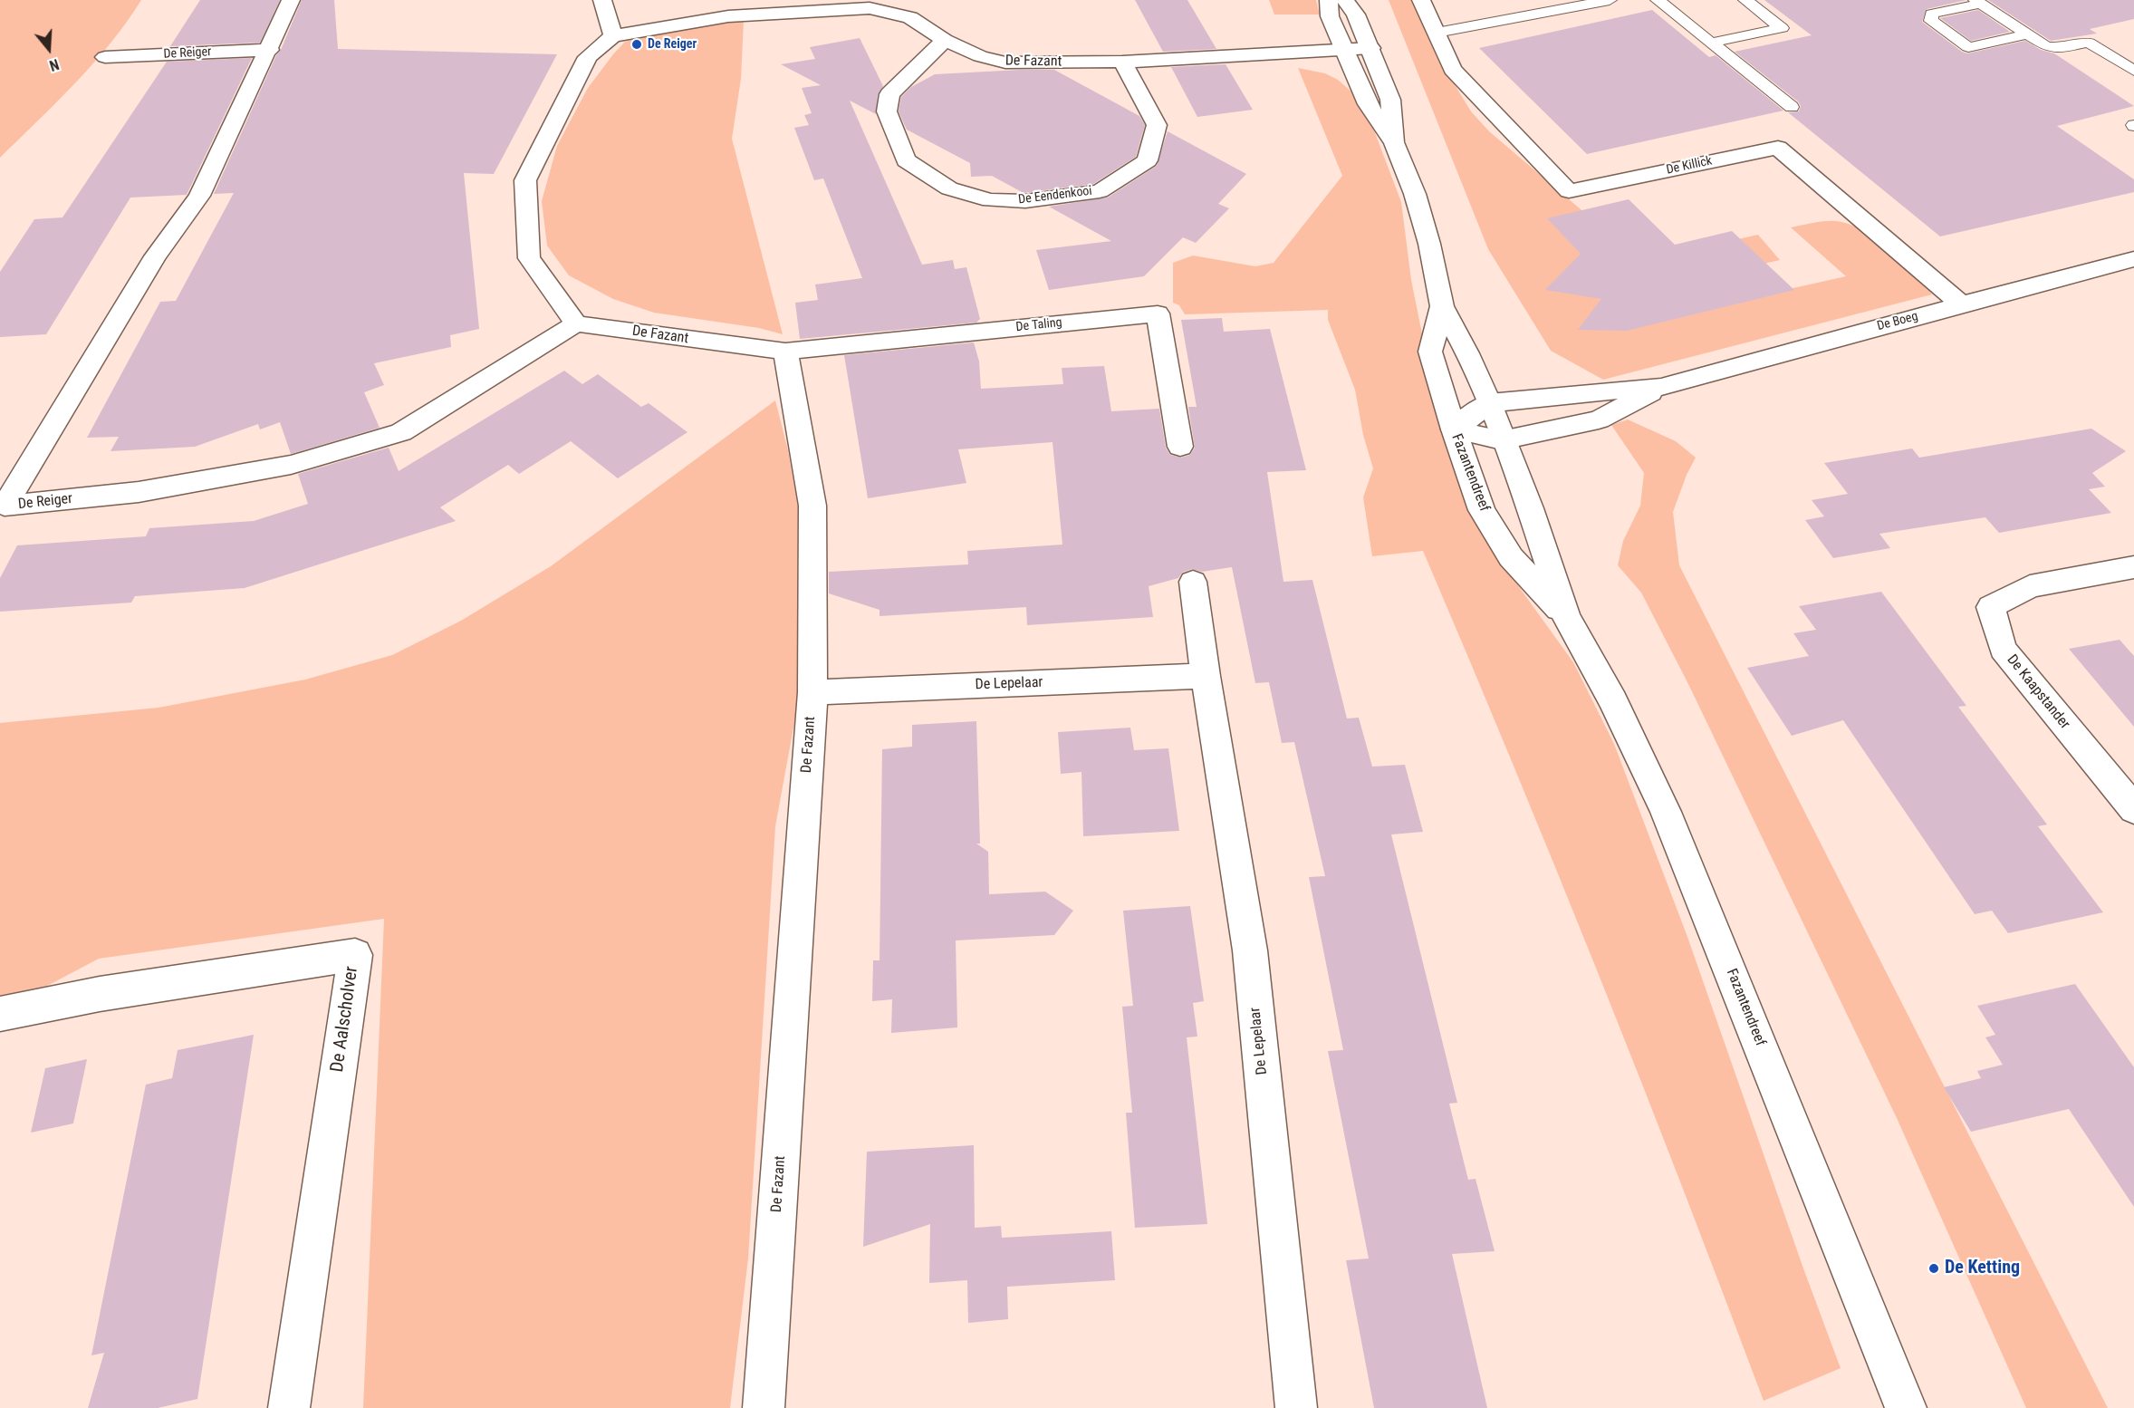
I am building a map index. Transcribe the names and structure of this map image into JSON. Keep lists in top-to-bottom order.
{
  "streets": {
    "street": [
      "De Reiger",
      "De Fazant",
      "De Killick",
      "De Eendenkooi",
      "De Boeg",
      "De Taling",
      "Fazantendreef",
      "De Lepelaar",
      "De Kaapstander",
      "De Aalscholver"
    ]
  },
  "crossings": [
    ["De Reiger", "De Fazant"],
    ["De Fazant", "De Eendenkooi"],
    ["De Fazant", "De Taling"],
    ["De Fazant", "Fazantendreef"],
    ["De Fazant", "De Lepelaar"],
    ["De Killick", "De Boeg"],
    ["De Boeg", "Fazantendreef"]
  ],
  "places": ["De Reiger", "De Ketting"],
  "north": "bottom"
}
